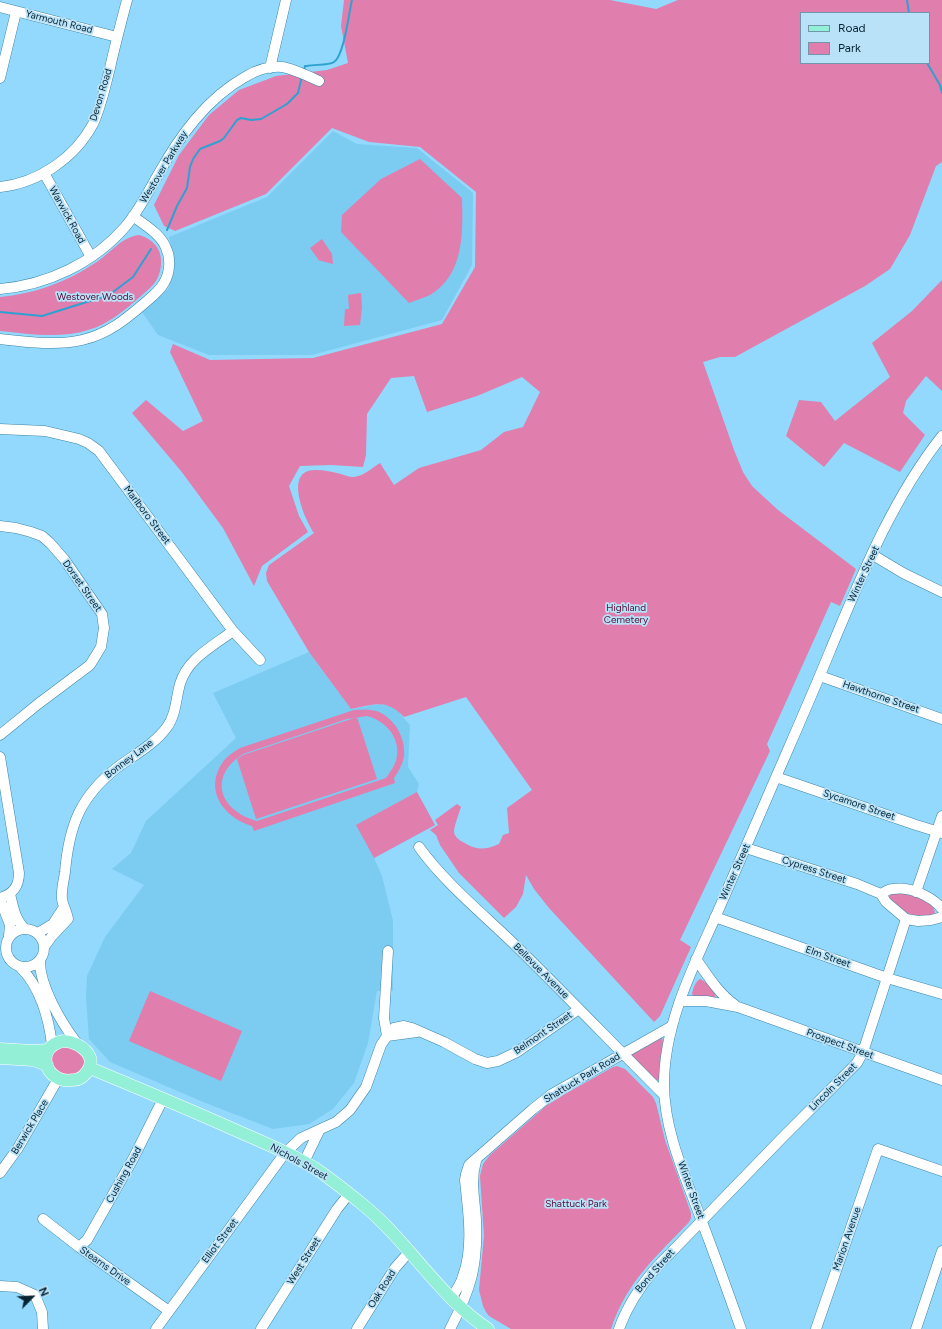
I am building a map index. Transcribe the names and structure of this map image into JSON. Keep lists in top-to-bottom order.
{
  "streets": {
    "main road": ["Nichols Street"],
    "street": [
      "Yarmouth Road",
      "Devon Road",
      "Westover Parkway",
      "Warwick Road",
      "Marlboro Street",
      "Winter Street",
      "Dorset Street",
      "Hawthorne Street",
      "Bonney Lane",
      "Sycamore Street",
      "Cypress Street",
      "Elm Street",
      "Bellevue Avenue",
      "Belmont Street",
      "Prospect Street",
      "Shattuck Park Road",
      "Lincoln Street",
      "Berwick Place",
      "Cushing Road",
      "Marion Avenue",
      "Elliot Street",
      "West Street",
      "Stearns Drive",
      "Bond Street",
      "Oak Road"
    ]
  },
  "crossings": [
    ["Yarmouth Road", "Devon Road"],
    ["Devon Road", "Warwick Road"],
    ["Westover Parkway", "Warwick Road"],
    ["Marlboro Street", "Bonney Lane"],
    ["Winter Street", "Hawthorne Street"],
    ["Winter Street", "Sycamore Street"],
    ["Winter Street", "Cypress Street"],
    ["Winter Street", "Elm Street"],
    ["Winter Street", "Bellevue Avenue"],
    ["Winter Street", "Prospect Street"],
    ["Winter Street", "Shattuck Park Road"],
    ["Winter Street", "Lincoln Street"],
    ["Winter Street", "Bond Street"],
    ["Cypress Street", "Lincoln Street"],
    ["Elm Street", "Lincoln Street"],
    ["Bellevue Avenue", "Belmont Street"],
    ["Bellevue Avenue", "Shattuck Park Road"],
    ["Belmont Street", "Elliot Street"],
    ["Prospect Street", "Lincoln Street"],
    ["Shattuck Park Road", "Nichols Street"],
    ["Lincoln Street", "Bond Street"],
    ["Berwick Place", "Nichols Street"],
    ["Nichols Street", "Cushing Road"],
    ["Nichols Street", "Elliot Street"],
    ["Nichols Street", "West Street"],
    ["Nichols Street", "Oak Road"],
    ["Cushing Road", "Stearns Drive"],
    ["Elliot Street", "Stearns Drive"]
  ],
  "parks": ["Westover Woods", "Highland Cemetery", "Shattuck Park"],
  "legend": ["Road", "Park"],
  "north": "top right"
}
